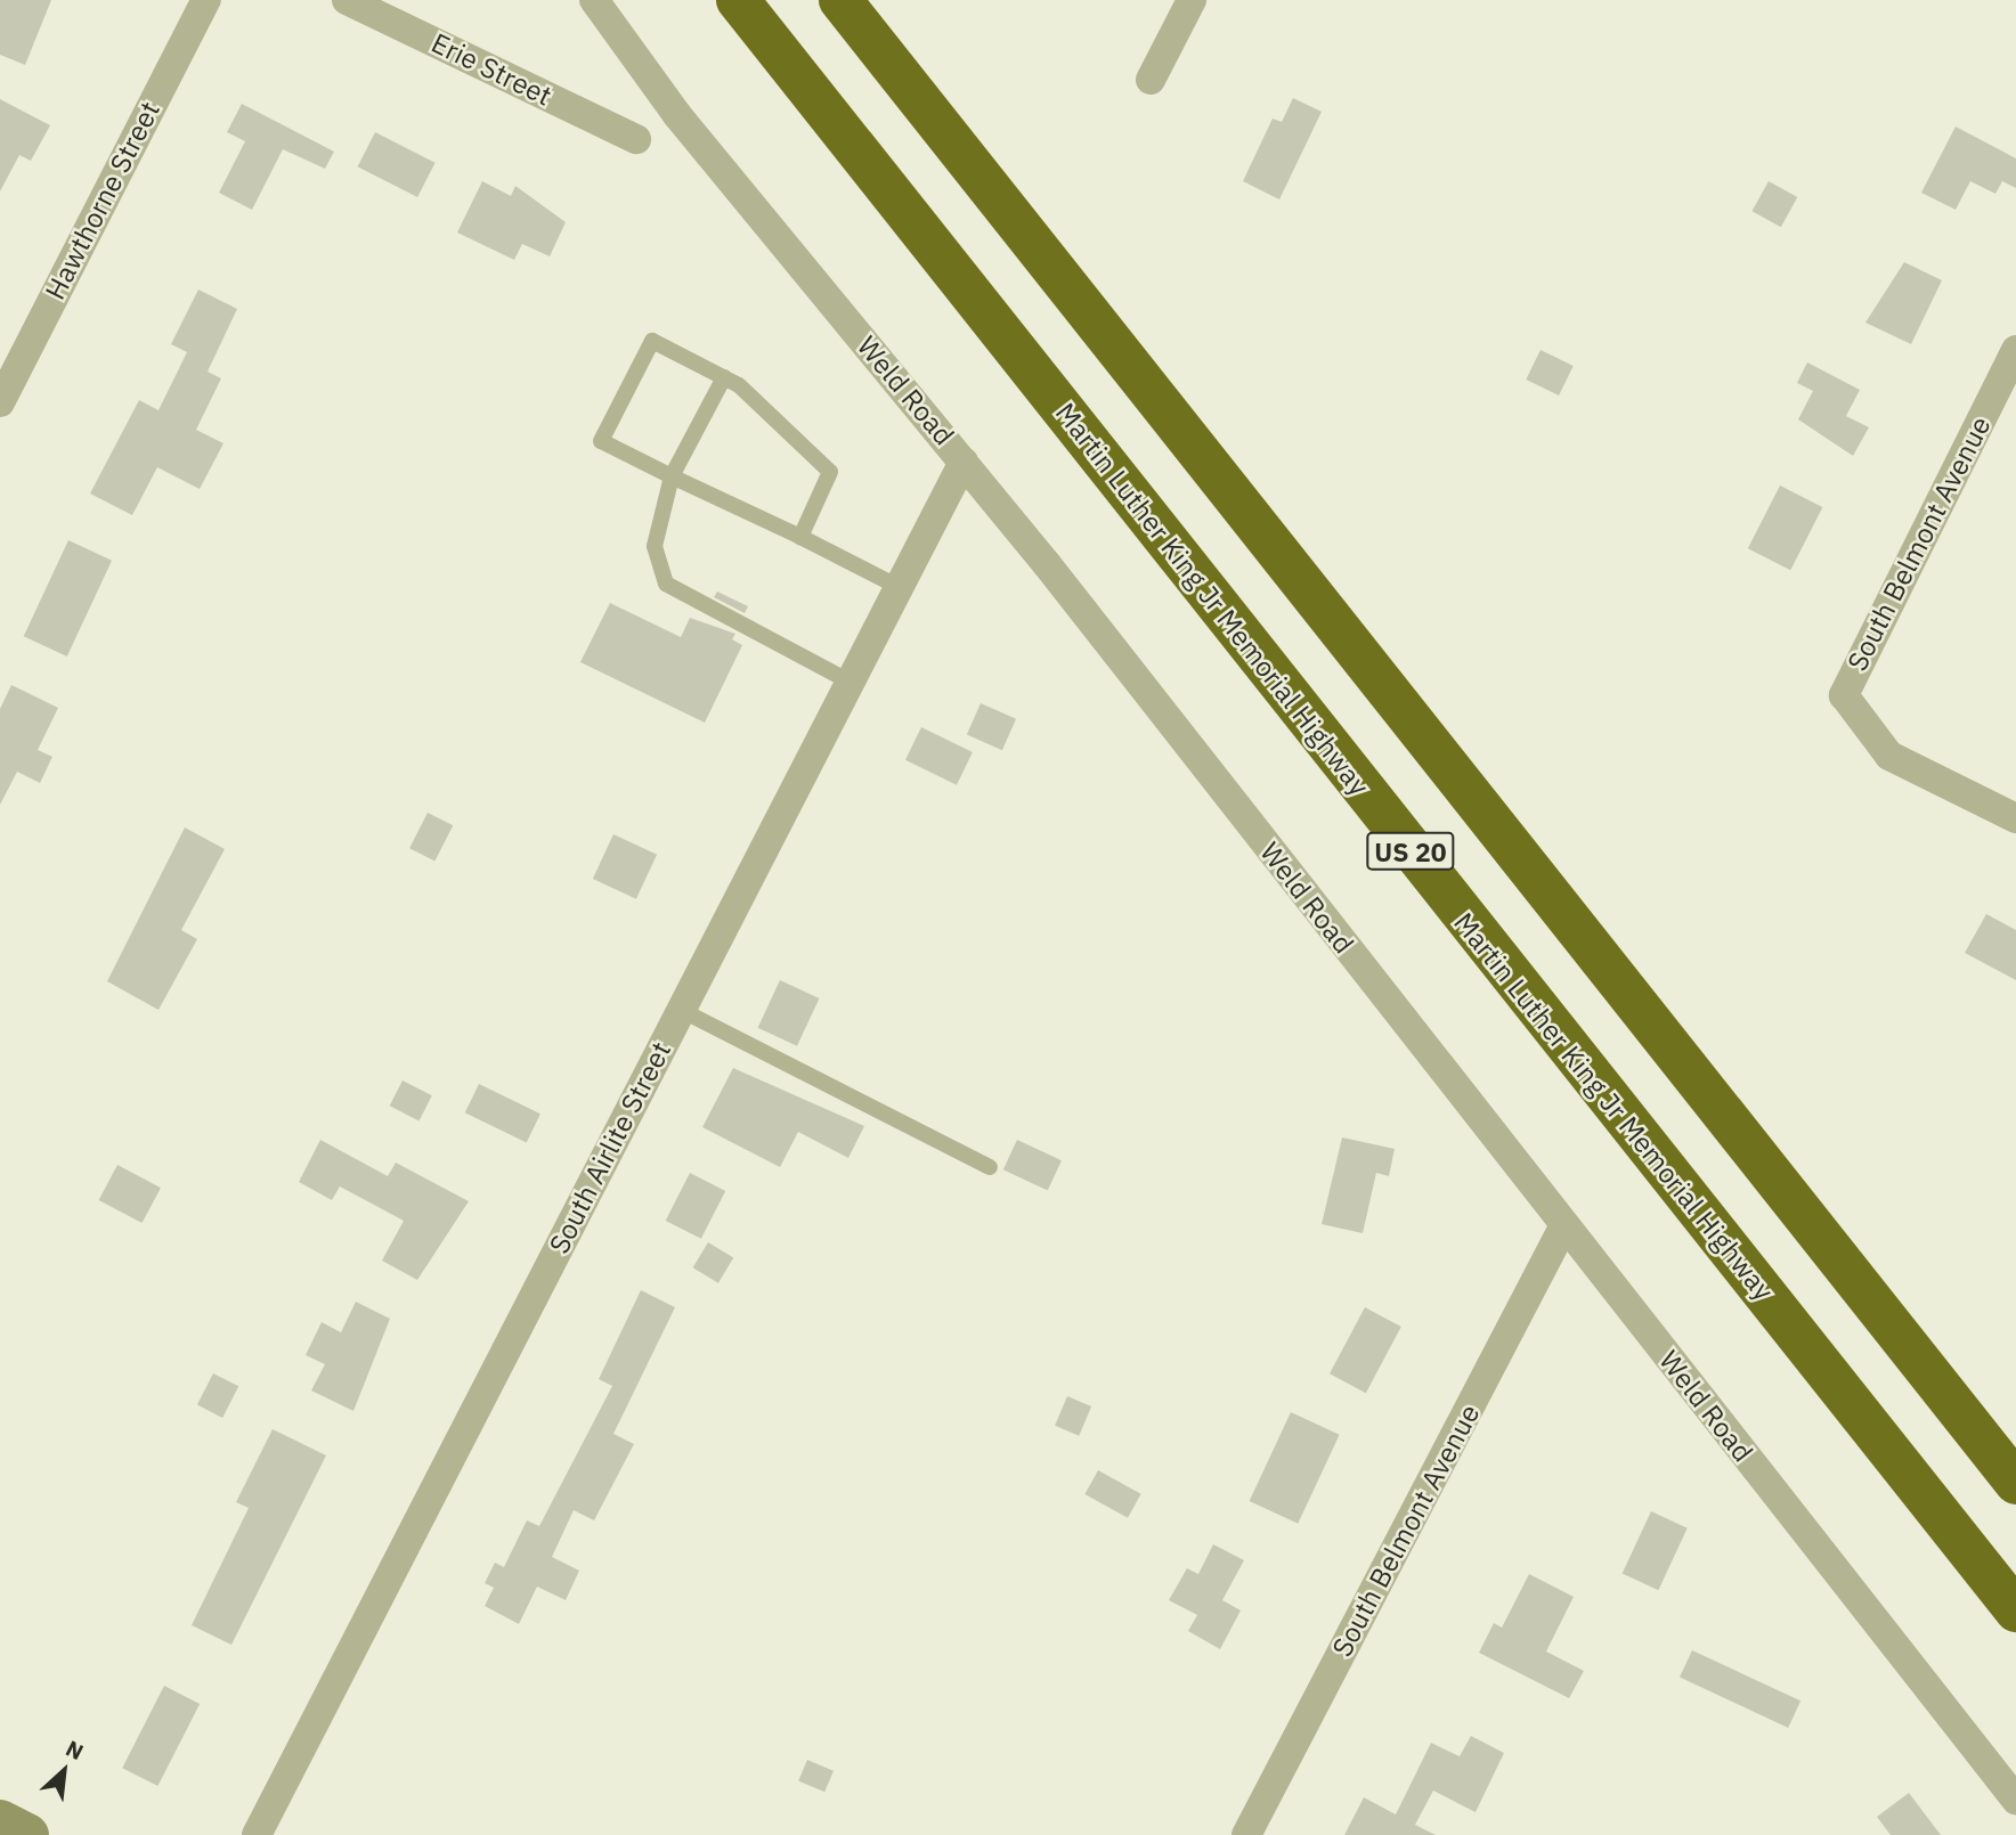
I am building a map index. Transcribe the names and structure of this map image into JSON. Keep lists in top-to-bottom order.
{
  "streets": {
    "highway": ["Martin Luther King Jr Memorial Highway", "US 20"],
    "street": [
      "Erie Street",
      "Hawthorne Street",
      "Weld Road",
      "South Belmont Avenue",
      "South Airlite Street"
    ]
  },
  "crossings": [
    ["Weld Road", "South Belmont Avenue"],
    ["Weld Road", "South Airlite Street"]
  ],
  "north": "top right"
}
